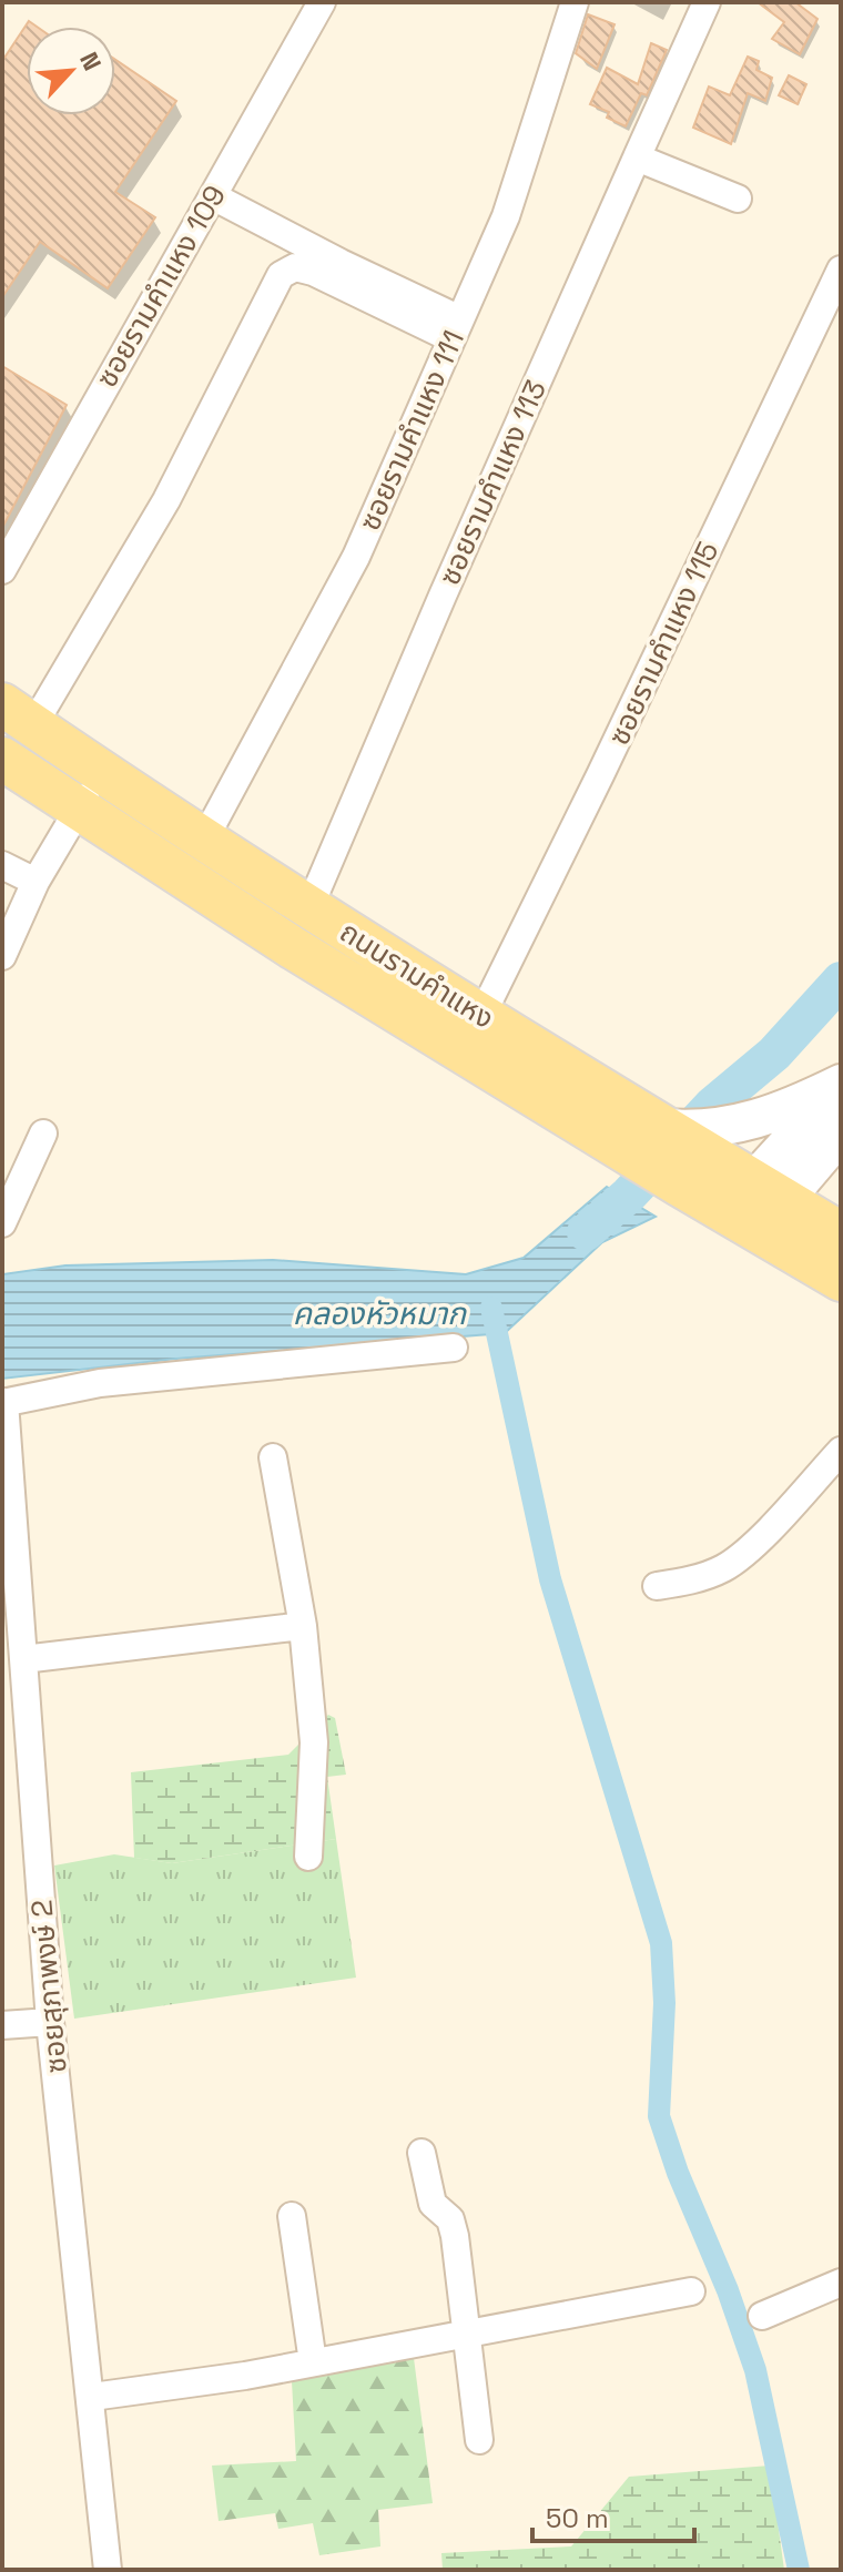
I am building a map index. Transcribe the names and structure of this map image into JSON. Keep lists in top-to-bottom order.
{
  "streets": {
    "main road": ["ถนนรามคำแหง"],
    "street": [
      "ซอยรามคำแหง 109",
      "ซอยรามคำแหง 111",
      "ซอยรามคำแหง 113",
      "ซอยรามคำแหง 115",
      "ซอยสุภาพงษ์ 2"
    ]
  },
  "crossings": [
    ["ซอยรามคำแหง 111", "ถนนรามคำแหง"],
    ["ซอยรามคำแหง 113", "ถนนรามคำแหง"],
    ["ซอยรามคำแหง 115", "ถนนรามคำแหง"]
  ],
  "water": ["คลองหัวหมาก"],
  "scale_bar": "50 m",
  "north": "top right"
}
